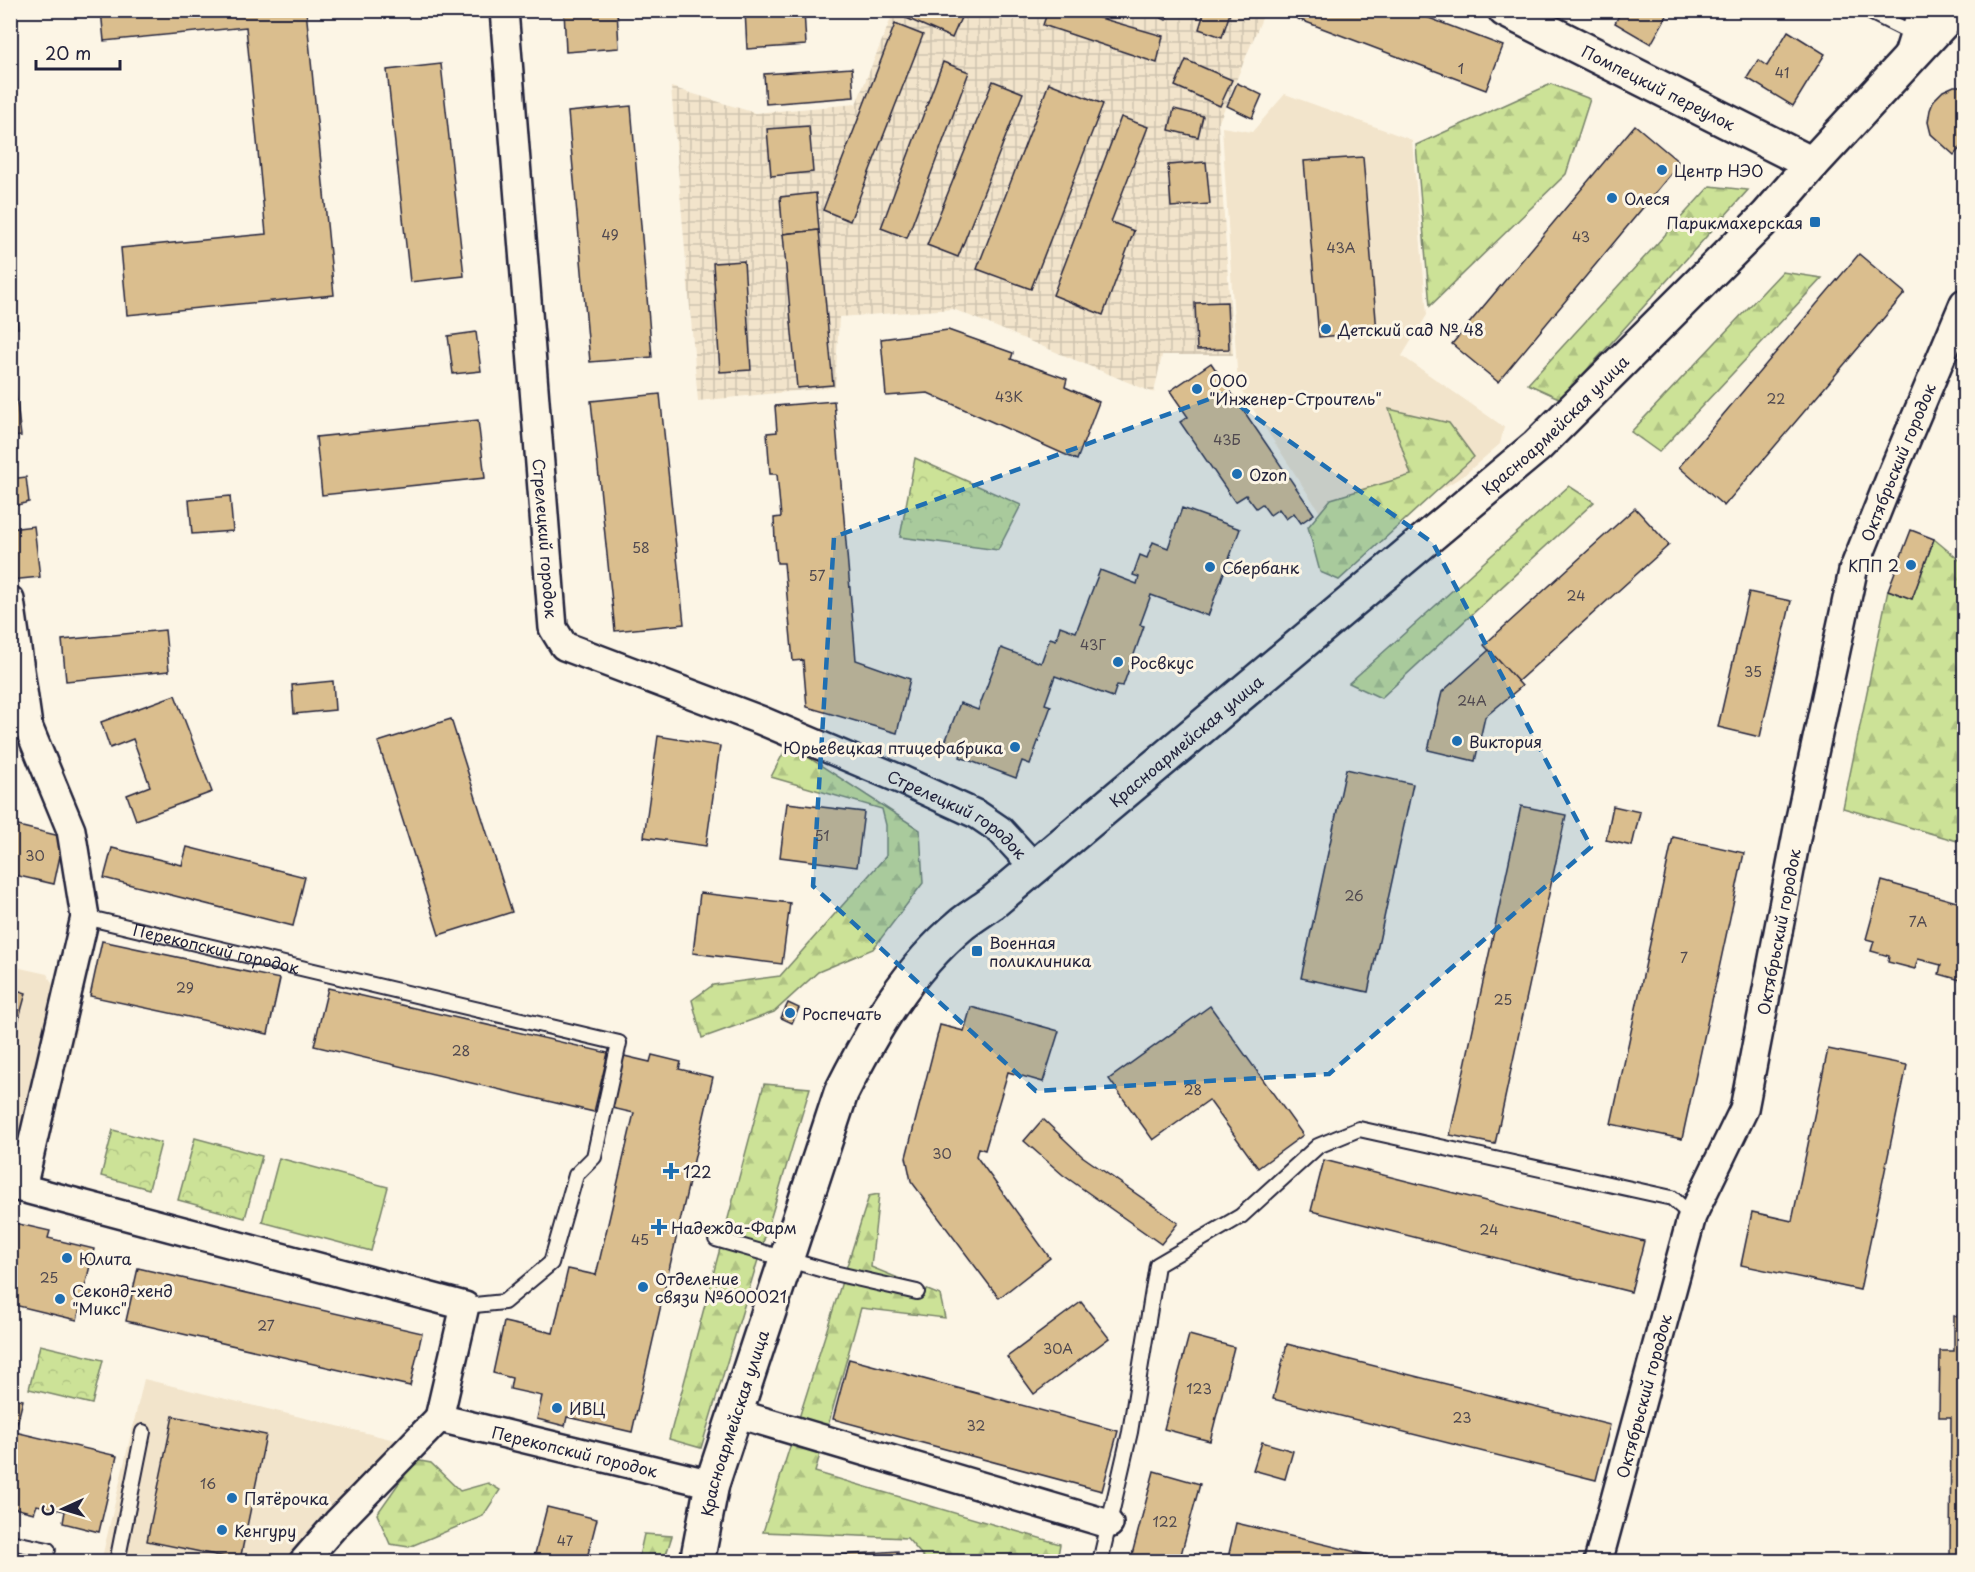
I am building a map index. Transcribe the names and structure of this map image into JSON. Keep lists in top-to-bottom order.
{
  "streets": {
    "street": [
      "Помпецкий переулок",
      "Красноармейская улица",
      "Октябрьский городок",
      "Стрелецкий городок",
      "Перекопский городок"
    ]
  },
  "crossings": [
    ["Помпецкий переулок", "Красноармейская улица"],
    ["Красноармейская улица", "Стрелецкий городок"],
    ["Красноармейская улица", "Перекопский городок"]
  ],
  "places": {
    "other": [
      "Центр НЭО",
      "Олеся",
      "Детский сад № 48",
      "ООО \"Инженер-Строитель\"",
      "Ozon",
      "КПП 2",
      "Сбербанк",
      "Росвкус",
      "Виктория",
      "Юрьевецкая птицефабрика",
      "Роспечать",
      "Юлита",
      "Отделение связи №600021",
      "Секонд-хенд \"Микс\"",
      "ИВЦ",
      "Пятёрочка",
      "Кенгуру"
    ],
    "transit": ["Парикмахерская", "Военная поликлиника"],
    "health": ["122", "Надежда-Фарм"]
  },
  "house_numbers": [
    "1",
    "41",
    "49",
    "43",
    "43А",
    "43К",
    "22",
    "43Б",
    "58",
    "57",
    "24",
    "43Г",
    "35",
    "24А",
    "51",
    "30",
    "26",
    "7А",
    "7",
    "29",
    "25",
    "28",
    "28",
    "30",
    "24",
    "45",
    "25",
    "27",
    "30А",
    "123",
    "23",
    "32",
    "16",
    "122",
    "47"
  ],
  "scale_bar": "20 m",
  "north": "left"
}
